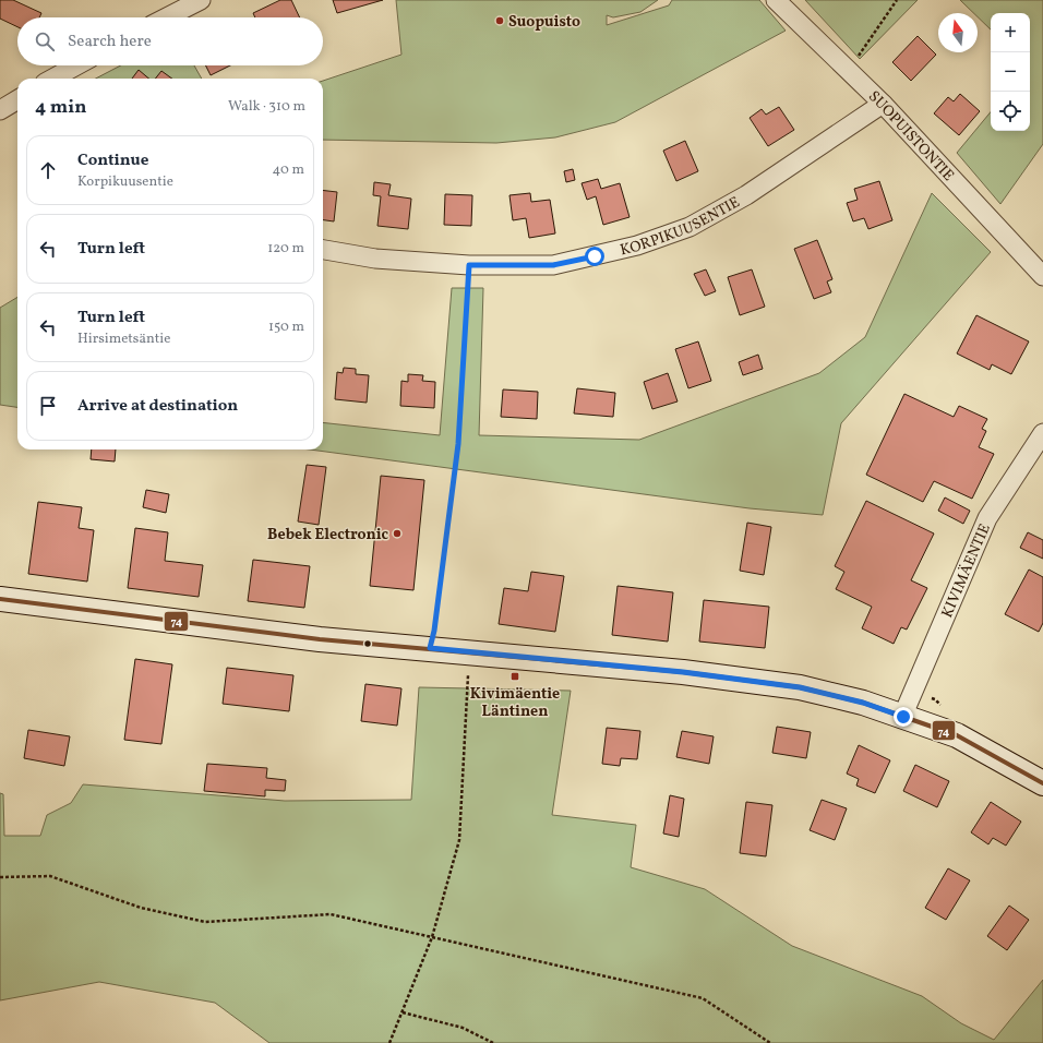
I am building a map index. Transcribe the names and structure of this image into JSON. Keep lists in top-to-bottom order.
{
  "streets": {
    "street": ["SUOPUISTONTIE", "KORPIKUUSENTIE", "KIVIMÄENTIE"]
  },
  "crossings": [
    ["SUOPUISTONTIE", "KORPIKUUSENTIE"]
  ],
  "places": {
    "other": ["Suopuisto", "Bebek Electronic"],
    "transit": ["Kivimäentie Läntinen"]
  },
  "lines": ["transit line 74"],
  "north": "top",
  "page": {
    "map_buttons": ["+", "−"],
    "search": "Search here",
    "heading": ["4 min", "Walk · 310 m"],
    "list": [
      ["Continue", "Korpikuusentie", "40 m"],
      ["Turn left", "120 m"],
      ["Turn left", "Hirsimetsäntie", "150 m"],
      "Arrive at destination"
    ]
  }
}
